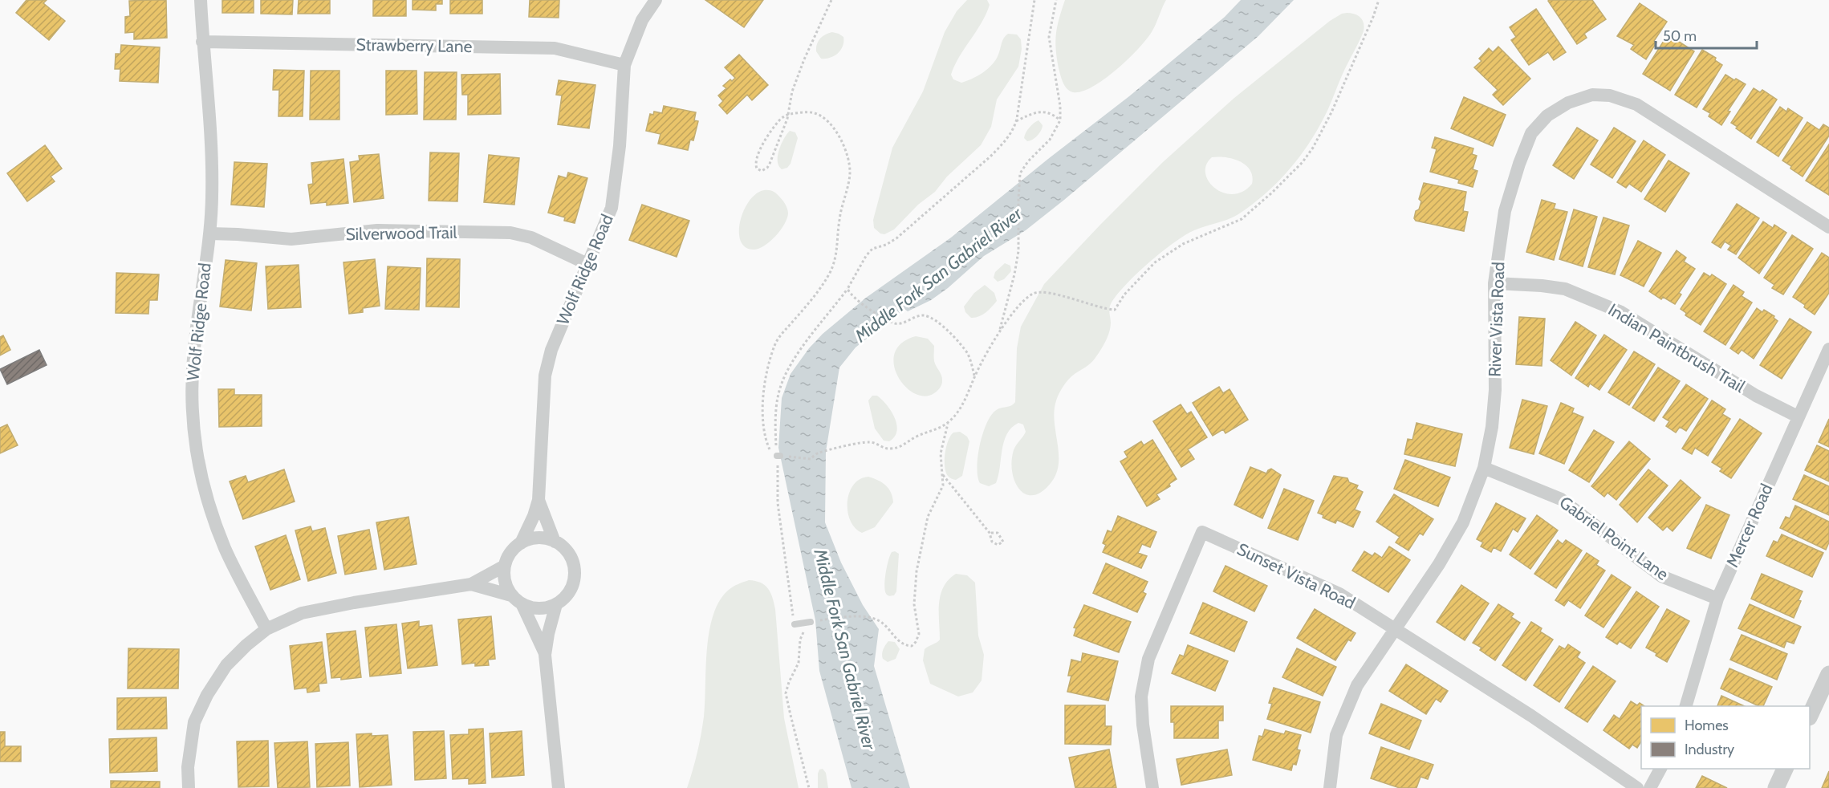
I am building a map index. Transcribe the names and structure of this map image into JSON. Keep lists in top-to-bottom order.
{
  "streets": {
    "street": [
      "Strawberry Lane",
      "Silverwood Trail",
      "Wolf Ridge Road",
      "River Vista Road",
      "Indian Paintbrush Trail",
      "Mercer Road",
      "Gabriel Point Lane",
      "Sunset Vista Road"
    ]
  },
  "crossings": [
    ["Strawberry Lane", "Wolf Ridge Road"],
    ["Silverwood Trail", "Wolf Ridge Road"],
    ["River Vista Road", "Indian Paintbrush Trail"],
    ["River Vista Road", "Gabriel Point Lane"],
    ["River Vista Road", "Sunset Vista Road"],
    ["Indian Paintbrush Trail", "Mercer Road"],
    ["Mercer Road", "Gabriel Point Lane"]
  ],
  "water": ["Middle Fork San Gabriel River"],
  "legend": ["Homes", "Industry"],
  "scale_bar": "50 m"
}
